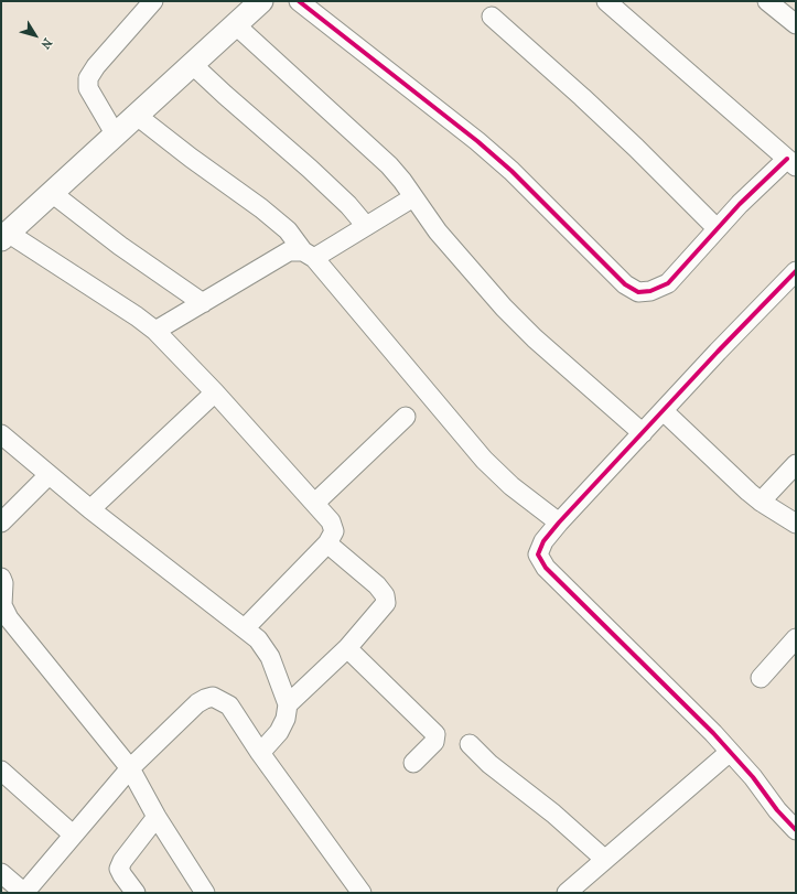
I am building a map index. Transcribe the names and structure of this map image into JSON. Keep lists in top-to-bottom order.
{
  "north": "bottom right"
}
